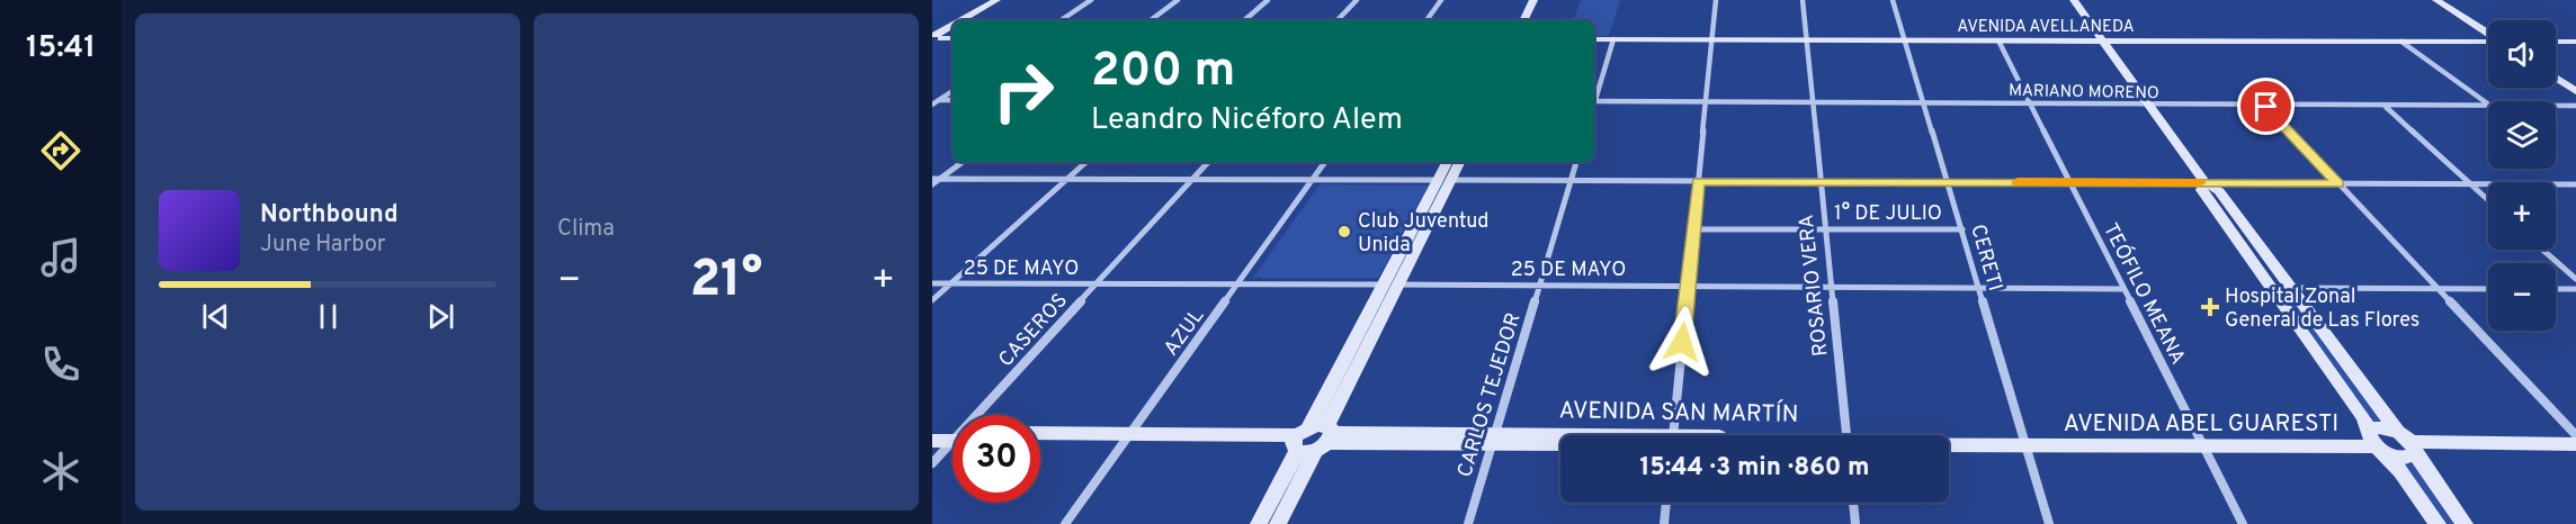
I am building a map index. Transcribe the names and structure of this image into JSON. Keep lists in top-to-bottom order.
{
  "streets": {
    "street": [
      "AVENIDA AVELLANEDA",
      "MARIANO MORENO",
      "1° DE JULIO",
      "CERETI",
      "25 DE MAYO",
      "ROSARIO VERA",
      "TEÓFILO MEANA",
      "CASEROS",
      "AZUL",
      "CARLOS TEJEDOR",
      "AVENIDA SAN MARTÍN",
      "AVENIDA ABEL GUARESTI"
    ]
  },
  "crossings": [
    ["AVENIDA AVELLANEDA", "CERETI"],
    ["AVENIDA AVELLANEDA", "ROSARIO VERA"],
    ["AVENIDA AVELLANEDA", "TEÓFILO MEANA"],
    ["MARIANO MORENO", "CERETI"],
    ["MARIANO MORENO", "ROSARIO VERA"],
    ["MARIANO MORENO", "TEÓFILO MEANA"],
    ["1° DE JULIO", "CERETI"],
    ["1° DE JULIO", "ROSARIO VERA"],
    ["CERETI", "25 DE MAYO"],
    ["CERETI", "AVENIDA SAN MARTÍN"],
    ["CERETI", "AVENIDA ABEL GUARESTI"],
    ["25 DE MAYO", "ROSARIO VERA"],
    ["25 DE MAYO", "TEÓFILO MEANA"],
    ["25 DE MAYO", "CASEROS"],
    ["25 DE MAYO", "AZUL"],
    ["25 DE MAYO", "CARLOS TEJEDOR"],
    ["TEÓFILO MEANA", "AVENIDA ABEL GUARESTI"],
    ["AZUL", "AVENIDA SAN MARTÍN"],
    ["CARLOS TEJEDOR", "AVENIDA SAN MARTÍN"],
    ["AVENIDA SAN MARTÍN", "AVENIDA ABEL GUARESTI"]
  ],
  "places": {
    "other": ["Club Juventud Unida"],
    "health": ["Hospital Zonal General de Las Flores"]
  },
  "page": {
    "tabs": "15:41",
    "tile": "Clima",
    "map_buttons": ["+", "−"],
    "turn": ["200 m", "Leandro Nicéforo Alem"],
    "song": ["Northbound", "June Harbor"],
    "heat": ["−", "21°", "+"],
    "limit": "30",
    "trip": "15:44 · 3 min · 860 m"
  }
}
